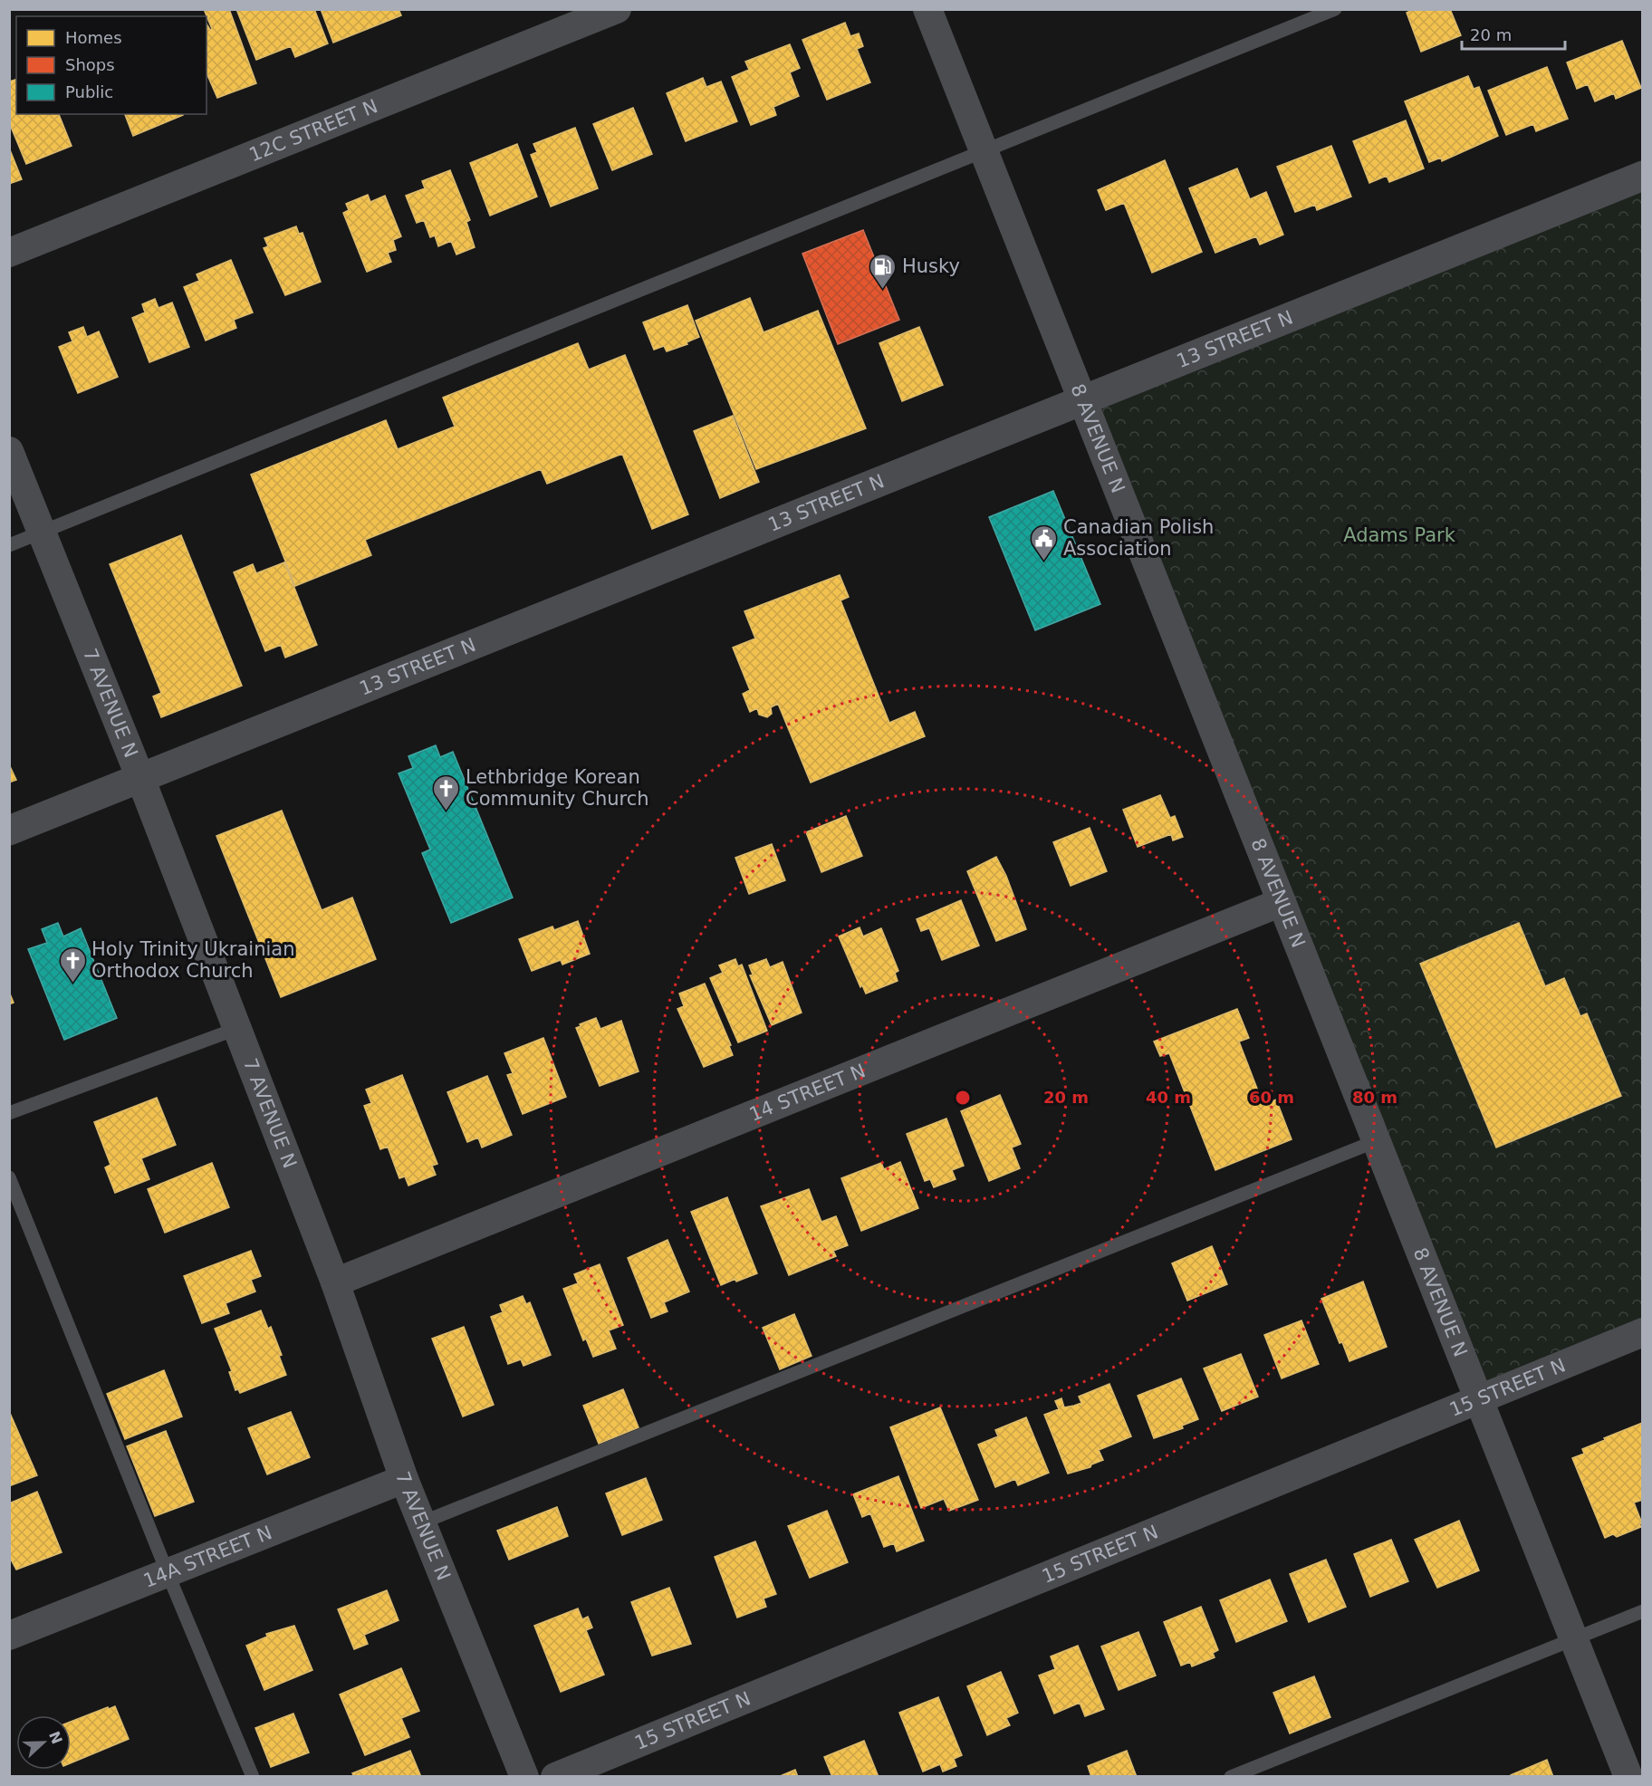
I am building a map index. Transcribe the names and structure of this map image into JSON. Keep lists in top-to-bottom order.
{
  "streets": {
    "street": [
      "12C STREET N",
      "13 STREET N",
      "8 AVENUE N",
      "7 AVENUE N",
      "14 STREET N",
      "15 STREET N",
      "14A STREET N"
    ]
  },
  "crossings": [
    ["13 STREET N", "8 AVENUE N"],
    ["13 STREET N", "7 AVENUE N"],
    ["8 AVENUE N", "14 STREET N"],
    ["8 AVENUE N", "15 STREET N"],
    ["7 AVENUE N", "14 STREET N"],
    ["7 AVENUE N", "14A STREET N"]
  ],
  "parks": ["Adams Park"],
  "places": {
    "fuel station": ["Husky"],
    "public building": ["Canadian Polish Association"],
    "church": ["Lethbridge Korean Community Church", "Holy Trinity Ukrainian Orthodox Church"]
  },
  "legend": ["Homes", "Shops", "Public"],
  "scale_bar": "20 m",
  "north": "right",
  "rings": [
    "20 m",
    "40 m",
    "60 m",
    "80 m"
  ]
}
